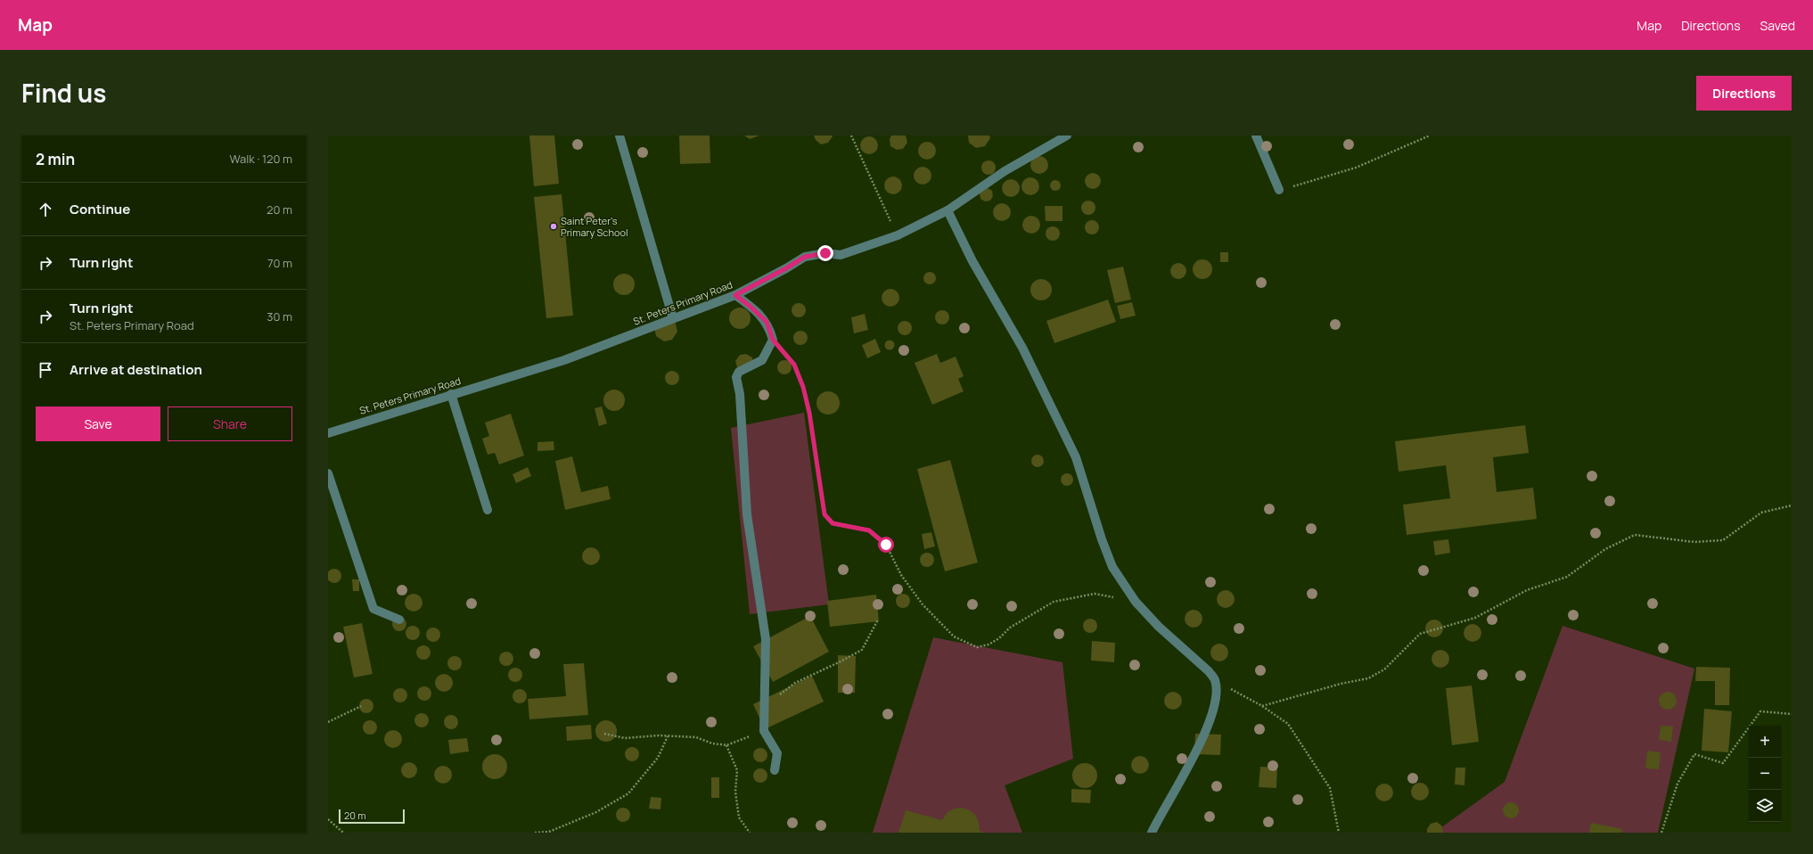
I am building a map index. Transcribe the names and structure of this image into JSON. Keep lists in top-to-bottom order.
{
  "streets": {
    "street": ["St. Peters Primary Road"]
  },
  "places": ["Saint Peter's Primary School"],
  "scale_bar": "20 m",
  "page": {
    "header": "Map",
    "nav": ["Map", "Directions", "Saved"],
    "title": "Find us",
    "buttons": [
      "Directions",
      ["Save", "Share"]
    ],
    "heading": ["2 min", "Walk · 120 m"],
    "list": [
      ["Continue", "20 m"],
      ["Turn right", "70 m"],
      ["Turn right", "St. Peters Primary Road", "30 m"],
      "Arrive at destination"
    ],
    "map_buttons": ["+", "−"],
    "scale": "20 m"
  }
}
